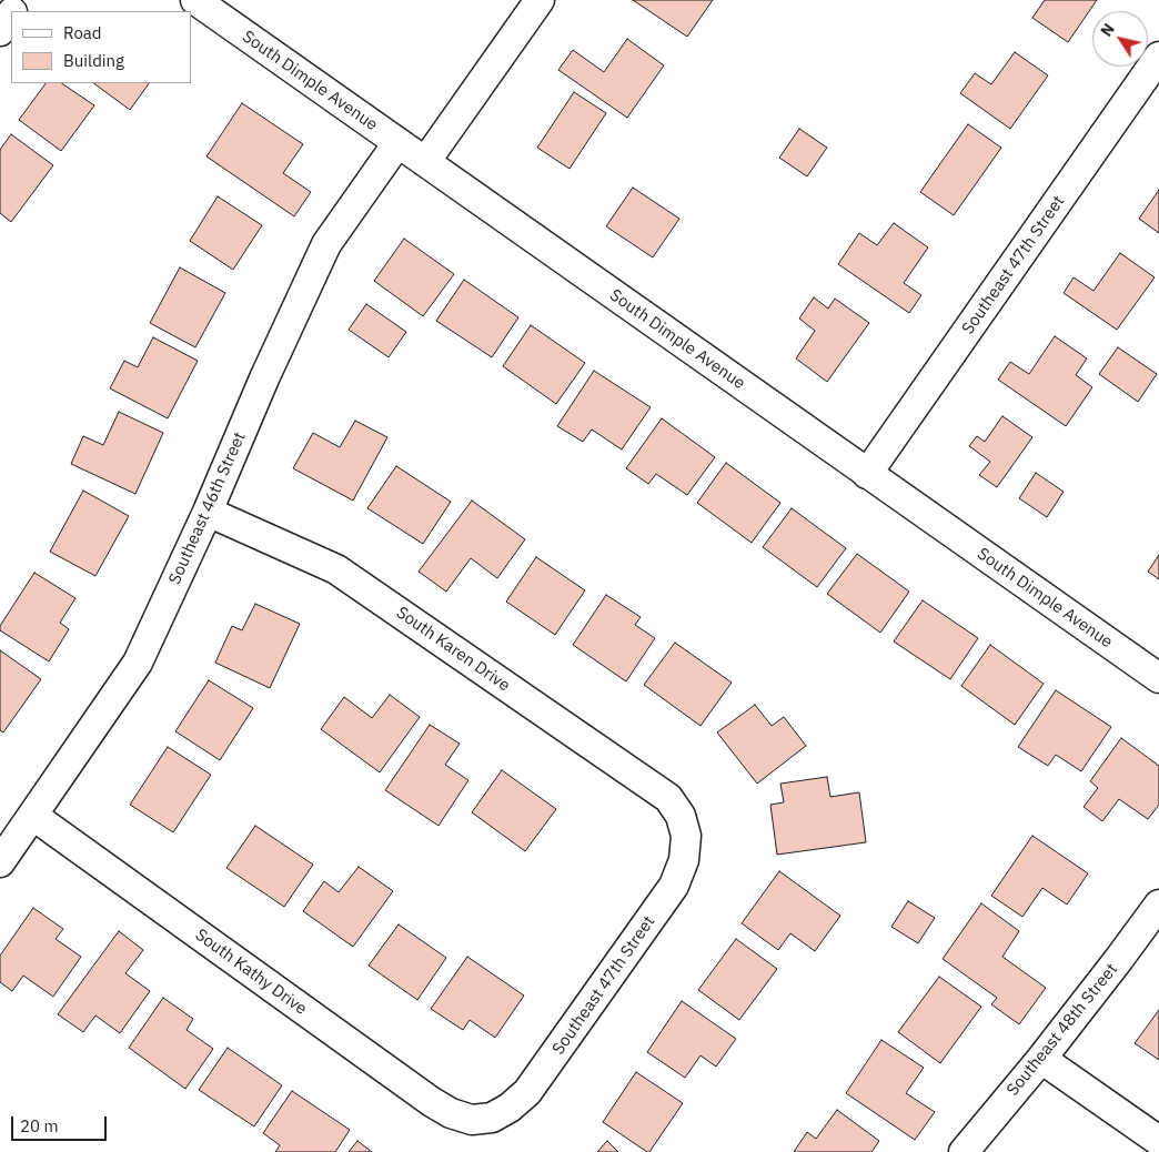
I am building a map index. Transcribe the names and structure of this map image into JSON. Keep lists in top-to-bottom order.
{
  "streets": {
    "street": [
      "South Dimple Avenue",
      "Southeast 47th Street",
      "Southeast 46th Street",
      "South Karen Drive",
      "South Kathy Drive",
      "Southeast 48th Street"
    ]
  },
  "crossings": [
    ["South Dimple Avenue", "Southeast 47th Street"],
    ["South Dimple Avenue", "Southeast 46th Street"],
    ["Southeast 47th Street", "South Karen Drive"],
    ["Southeast 47th Street", "South Kathy Drive"],
    ["Southeast 46th Street", "South Karen Drive"],
    ["Southeast 46th Street", "South Kathy Drive"]
  ],
  "legend": ["Road", "Building"],
  "scale_bar": "20 m",
  "north": "top left"
}
